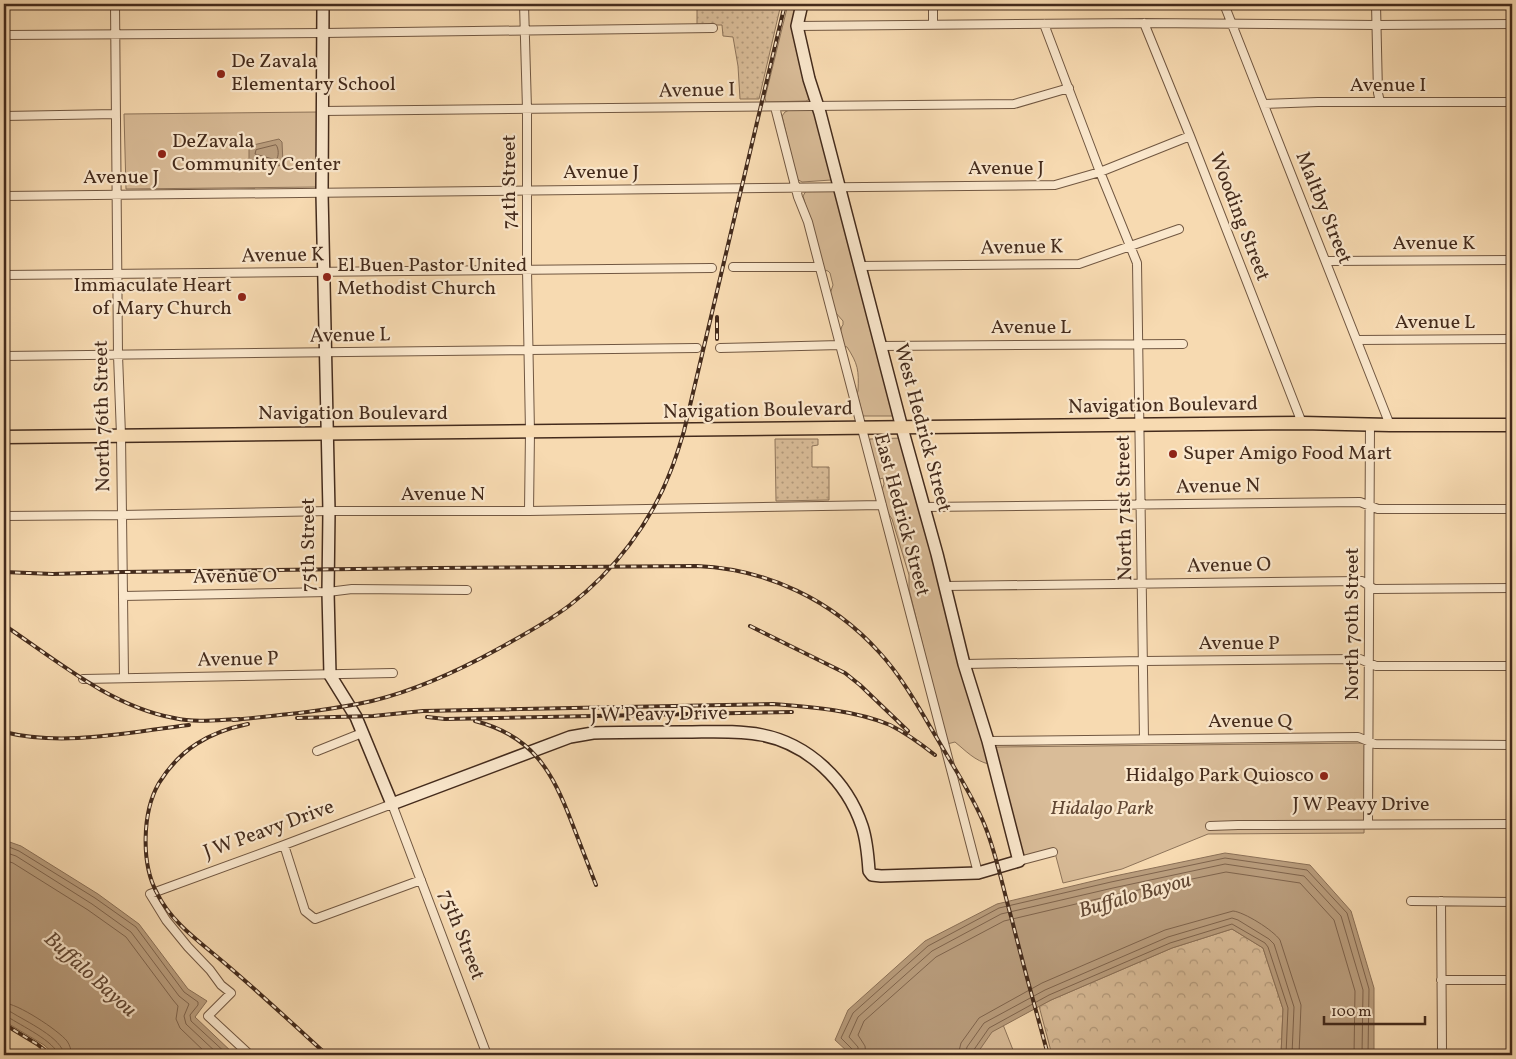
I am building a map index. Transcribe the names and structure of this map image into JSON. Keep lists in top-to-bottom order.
{
  "streets": {
    "main road": ["Navigation Boulevard"],
    "street": [
      "Avenue I",
      "Avenue J",
      "74th Street",
      "Maltby Street",
      "Wooding Street",
      "Avenue K",
      "Avenue L",
      "North 76th Street",
      "West Hedrick Street",
      "Avenue N",
      "North 71st Street",
      "East Hedrick Street",
      "75th Street",
      "Avenue O",
      "North 70th Street",
      "Avenue P",
      "J W Peavy Drive",
      "Avenue Q"
    ]
  },
  "crossings": [
    ["Avenue I", "74th Street"],
    ["Avenue I", "Maltby Street"],
    ["Avenue I", "West Hedrick Street"],
    ["Avenue I", "North 71st Street"],
    ["Avenue I", "East Hedrick Street"],
    ["Avenue I", "75th Street"],
    ["Avenue J", "74th Street"],
    ["Avenue J", "Wooding Street"],
    ["Avenue J", "North 76th Street"],
    ["Avenue J", "West Hedrick Street"],
    ["Avenue J", "North 71st Street"],
    ["Avenue J", "East Hedrick Street"],
    ["Avenue J", "75th Street"],
    ["74th Street", "Avenue K"],
    ["74th Street", "Avenue L"],
    ["74th Street", "Navigation Boulevard"],
    ["74th Street", "Avenue N"],
    ["Maltby Street", "Avenue K"],
    ["Maltby Street", "Avenue L"],
    ["Maltby Street", "Navigation Boulevard"],
    ["Wooding Street", "Navigation Boulevard"],
    ["Avenue K", "North 76th Street"],
    ["Avenue K", "West Hedrick Street"],
    ["Avenue K", "North 71st Street"],
    ["Avenue K", "75th Street"],
    ["Avenue L", "North 76th Street"],
    ["Avenue L", "West Hedrick Street"],
    ["Avenue L", "North 71st Street"],
    ["Avenue L", "75th Street"],
    ["Navigation Boulevard", "North 76th Street"],
    ["Navigation Boulevard", "West Hedrick Street"],
    ["Navigation Boulevard", "North 71st Street"],
    ["Navigation Boulevard", "East Hedrick Street"],
    ["Navigation Boulevard", "75th Street"],
    ["Navigation Boulevard", "North 70th Street"],
    ["North 76th Street", "Avenue N"],
    ["North 76th Street", "Avenue O"],
    ["North 76th Street", "Avenue P"],
    ["West Hedrick Street", "Avenue N"],
    ["West Hedrick Street", "Avenue O"],
    ["West Hedrick Street", "Avenue P"],
    ["West Hedrick Street", "J W Peavy Drive"],
    ["West Hedrick Street", "Avenue Q"],
    ["Avenue N", "North 71st Street"],
    ["Avenue N", "East Hedrick Street"],
    ["Avenue N", "75th Street"],
    ["Avenue N", "North 70th Street"],
    ["North 71st Street", "Avenue O"],
    ["North 71st Street", "Avenue P"],
    ["North 71st Street", "Avenue Q"],
    ["East Hedrick Street", "J W Peavy Drive"],
    ["75th Street", "Avenue O"],
    ["75th Street", "Avenue P"],
    ["75th Street", "J W Peavy Drive"],
    ["Avenue O", "North 70th Street"],
    ["North 70th Street", "Avenue P"],
    ["North 70th Street", "J W Peavy Drive"],
    ["North 70th Street", "Avenue Q"]
  ],
  "water": ["Buffalo Bayou"],
  "parks": ["Hidalgo Park"],
  "places": [
    "De Zavala Elementary School",
    "DeZavala Community Center",
    "El Buen Pastor United Methodist Church",
    "Immaculate Heart of Mary Church",
    "Super Amigo Food Mart",
    "Hidalgo Park Quiosco"
  ],
  "scale_bar": "100 m"
}
